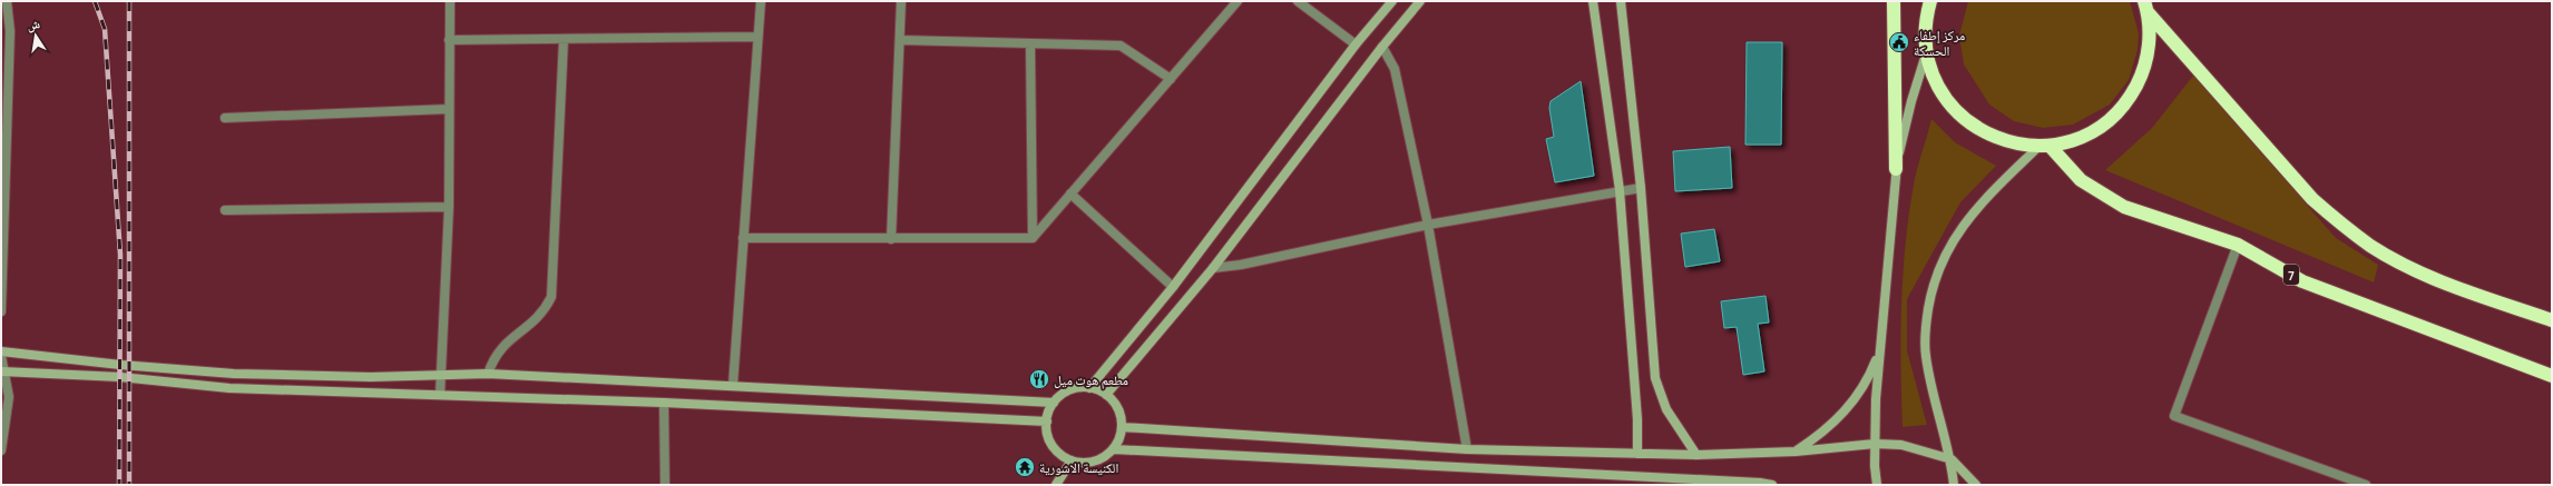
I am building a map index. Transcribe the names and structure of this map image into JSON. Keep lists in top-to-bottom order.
{
  "streets": {
    "highway": ["7"]
  },
  "places": {
    "public building": ["مركز إطفاء الحسكة"],
    "restaurant": ["مطعم هوت ميل"],
    "temple": ["الكنيسة الاشورية"]
  },
  "north": "top"
}
